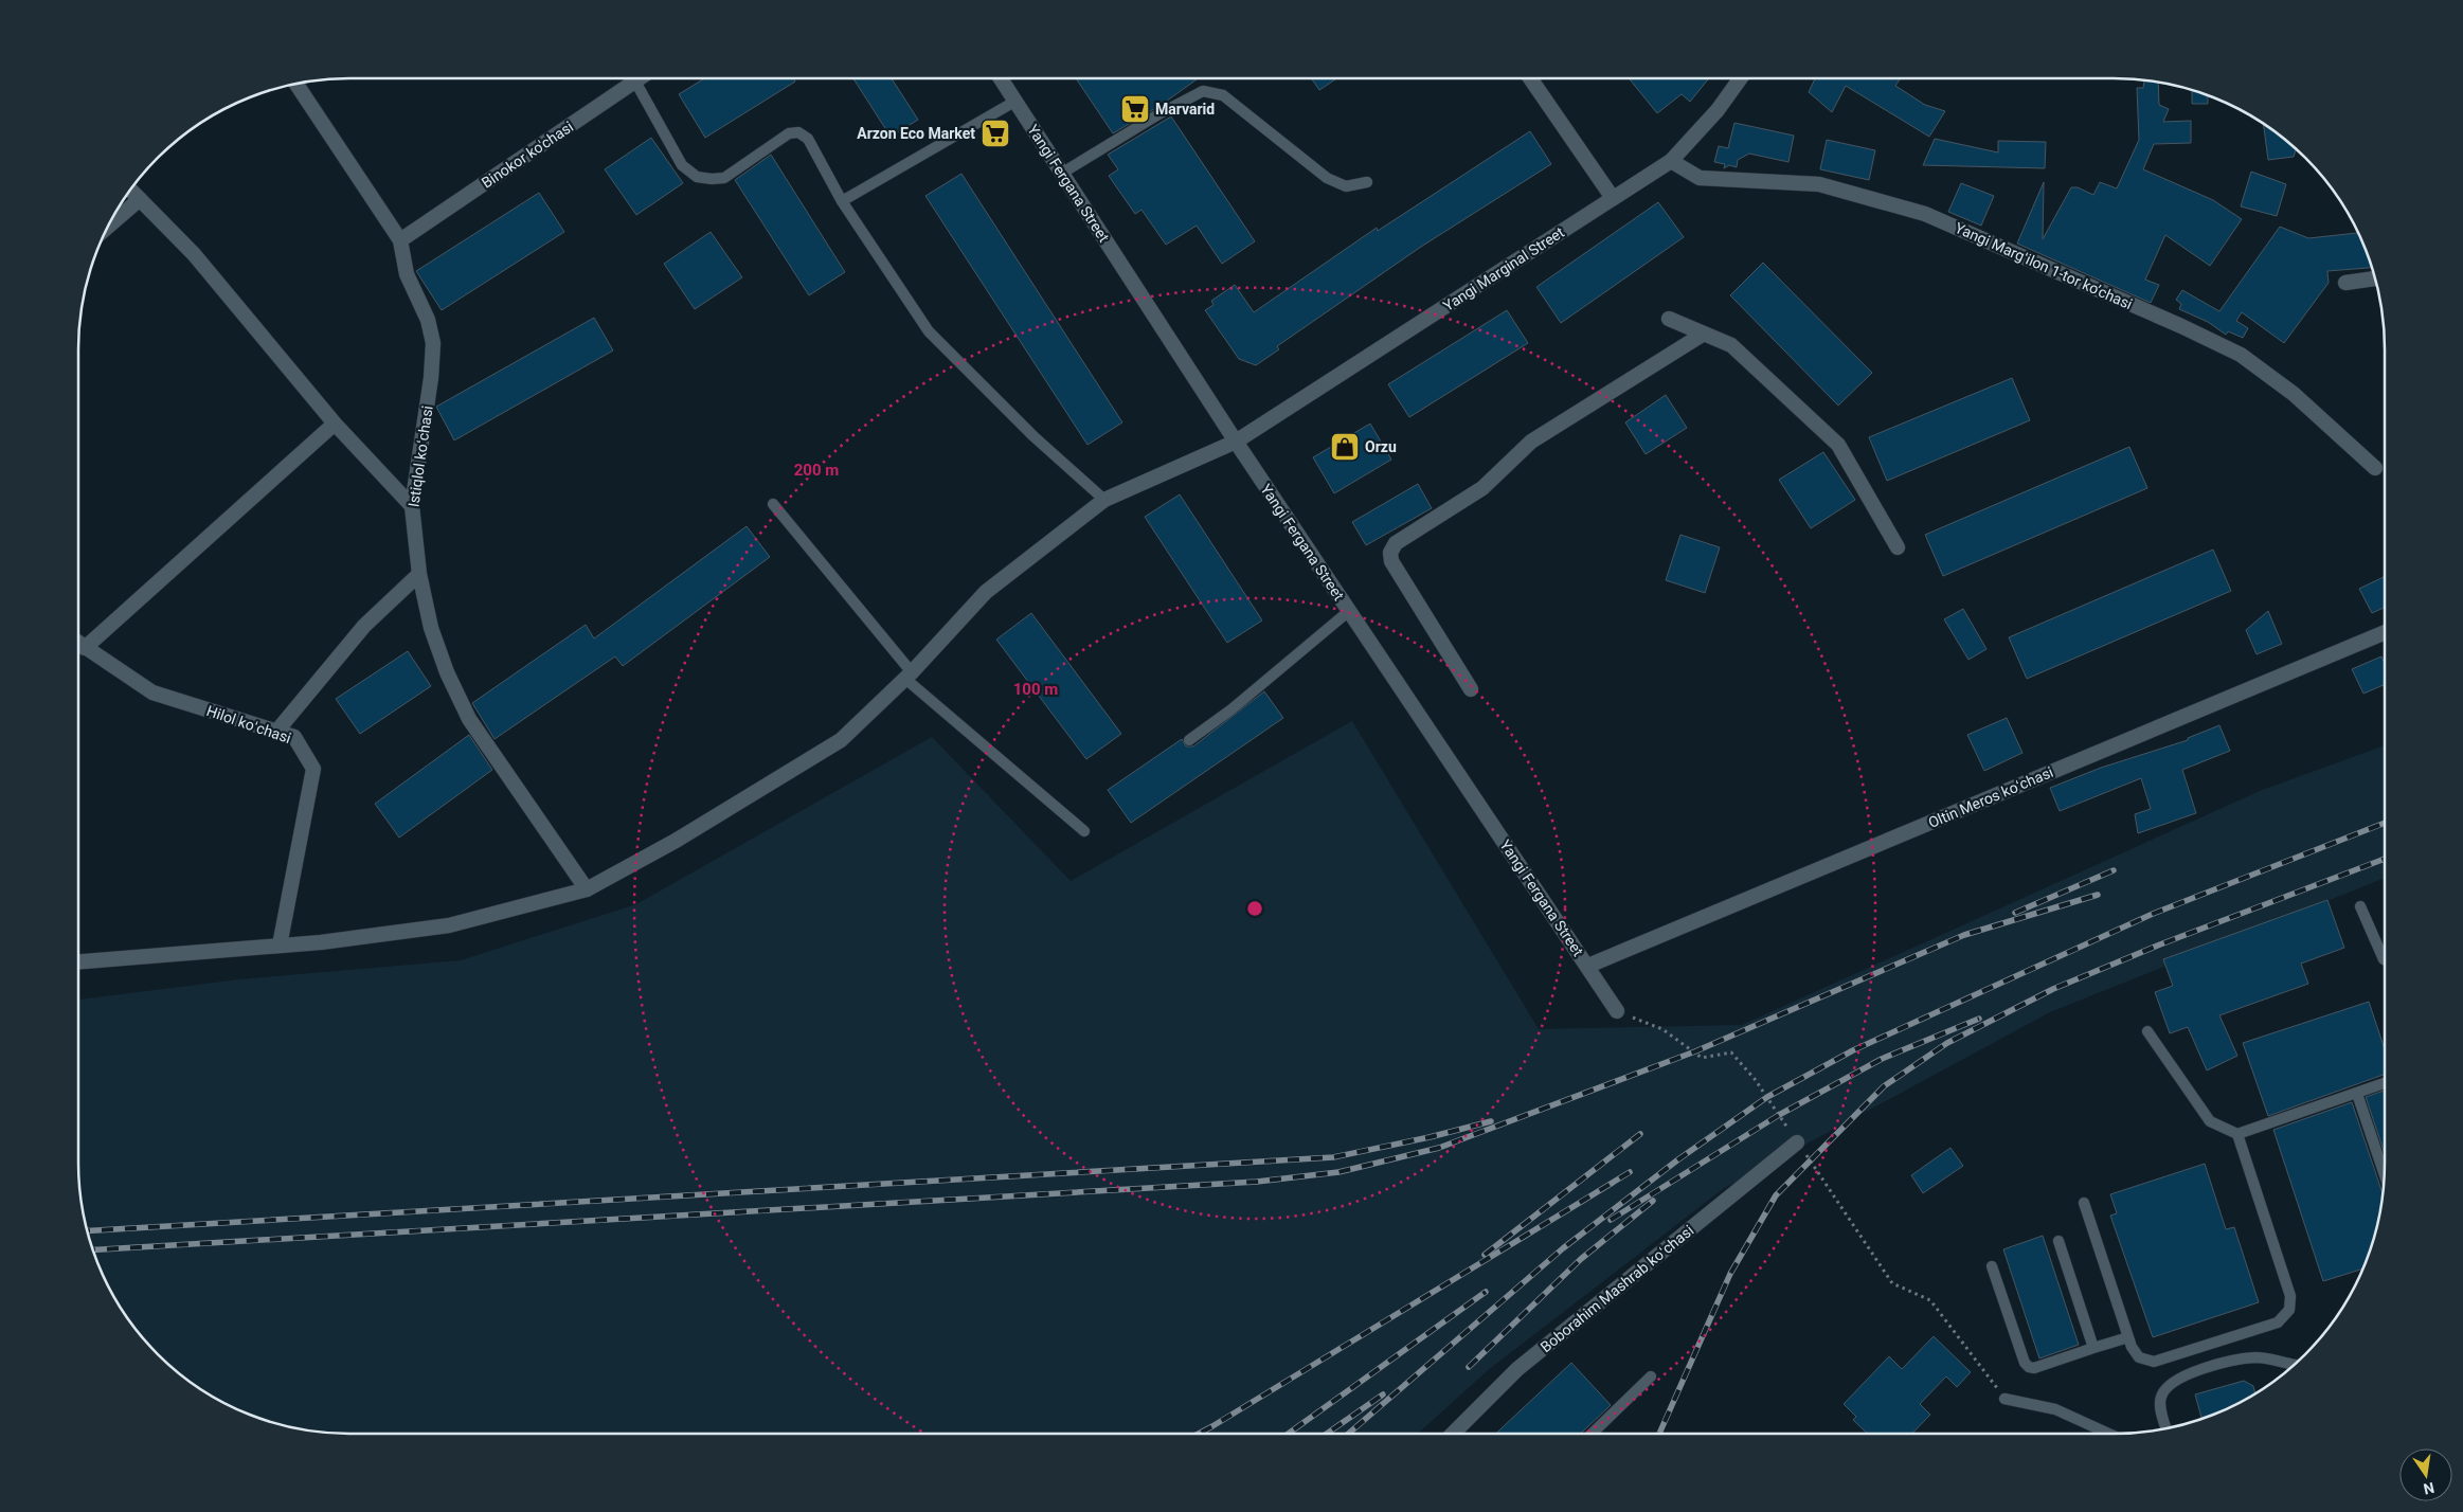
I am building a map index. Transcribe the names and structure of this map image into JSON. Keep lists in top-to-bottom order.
{
  "streets": {
    "street": [
      "Binokor ko'chasi",
      "Yangi Fergana Street",
      "Yangi Margʻilon 1-tor koʼchasi",
      "Yangi Marginal Street",
      "Istiqlol koʻchasi",
      "Hilol koʻchasi",
      "Oltin Meros koʻchasi",
      "Boborahim Mashrab koʻchasi"
    ]
  },
  "crossings": [
    ["Binokor ko'chasi", "Istiqlol koʻchasi"],
    ["Yangi Fergana Street", "Yangi Marginal Street"],
    ["Yangi Fergana Street", "Oltin Meros koʻchasi"],
    ["Yangi Margʻilon 1-tor koʼchasi", "Yangi Marginal Street"],
    ["Yangi Marginal Street", "Istiqlol koʻchasi"],
    ["Yangi Marginal Street", "Hilol koʻchasi"]
  ],
  "places": {
    "supermarket": ["Marvarid", "Arzon Eco Market"],
    "shop": ["Orzu"]
  },
  "north": "bottom",
  "rings": ["200 m", "100 m"]
}
